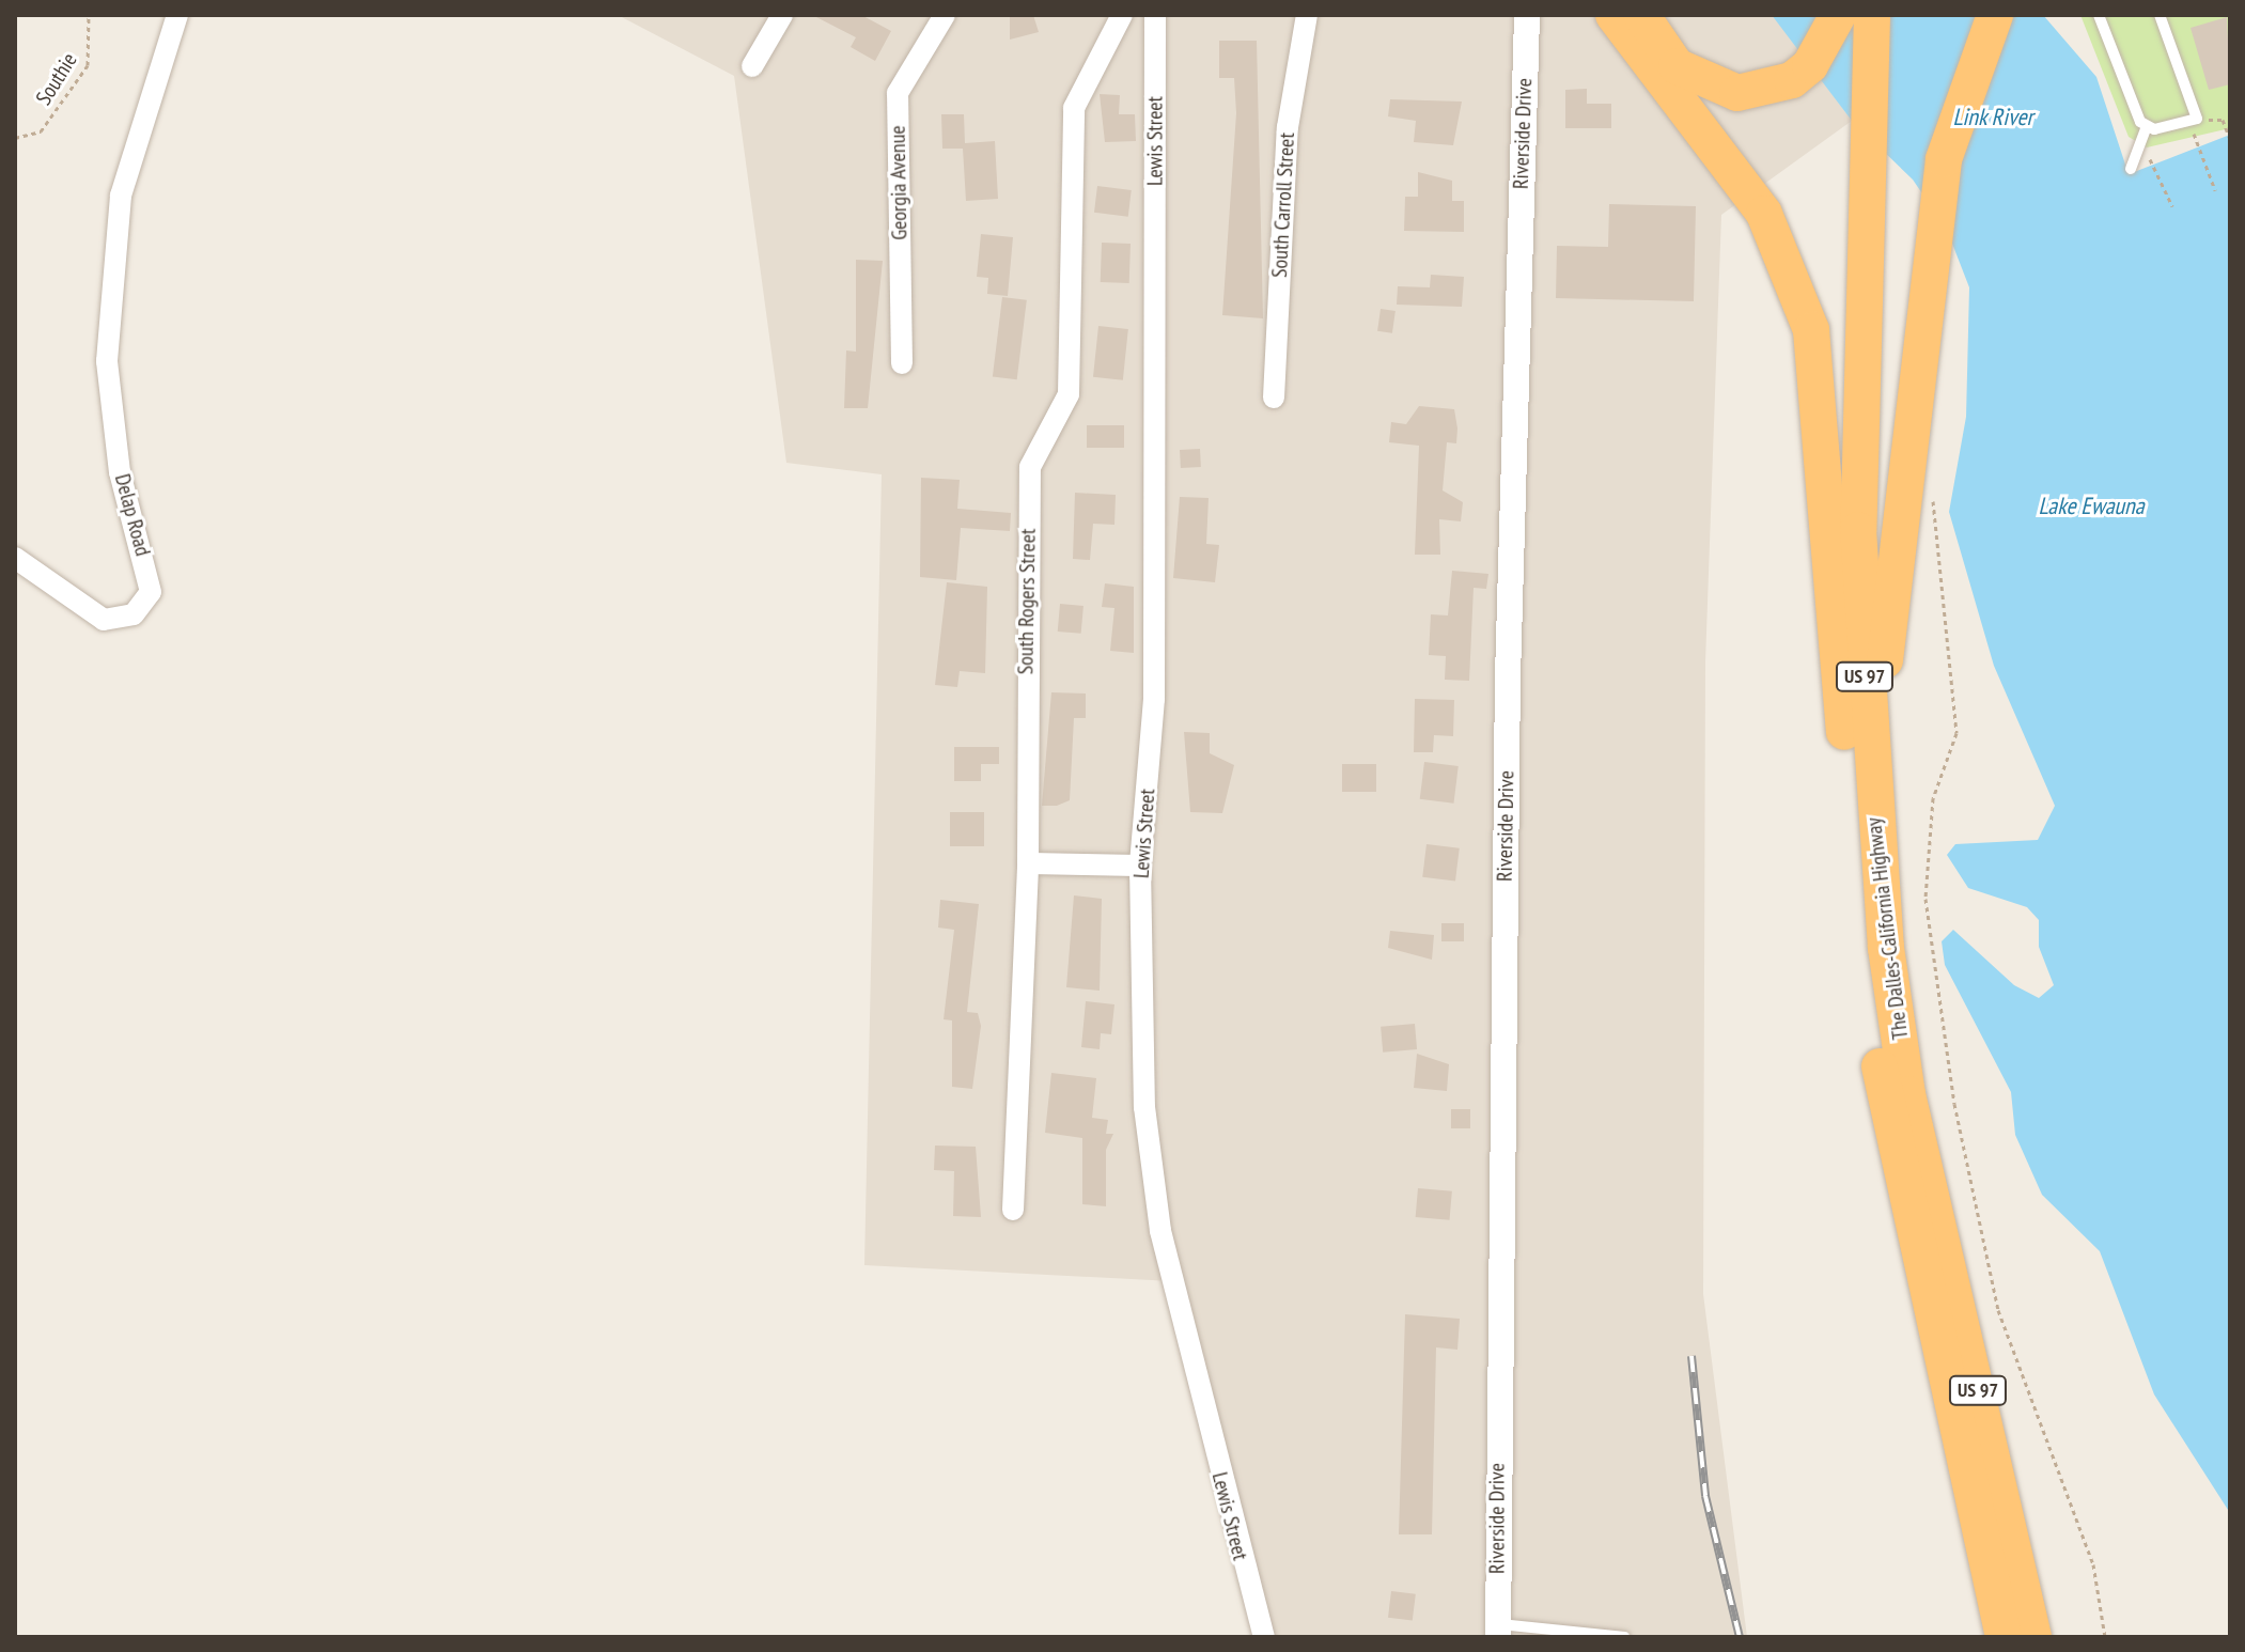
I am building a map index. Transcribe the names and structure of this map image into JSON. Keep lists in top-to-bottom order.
{
  "streets": {
    "highway": ["US 97", "The Dalles-California Highway"],
    "street": [
      "Riverside Drive",
      "Lewis Street",
      "Georgia Avenue",
      "South Carroll Street",
      "Delap Road",
      "South Rogers Street"
    ],
    "path": ["Southie"]
  },
  "water": ["Link River", "Lake Ewauna"]
}
